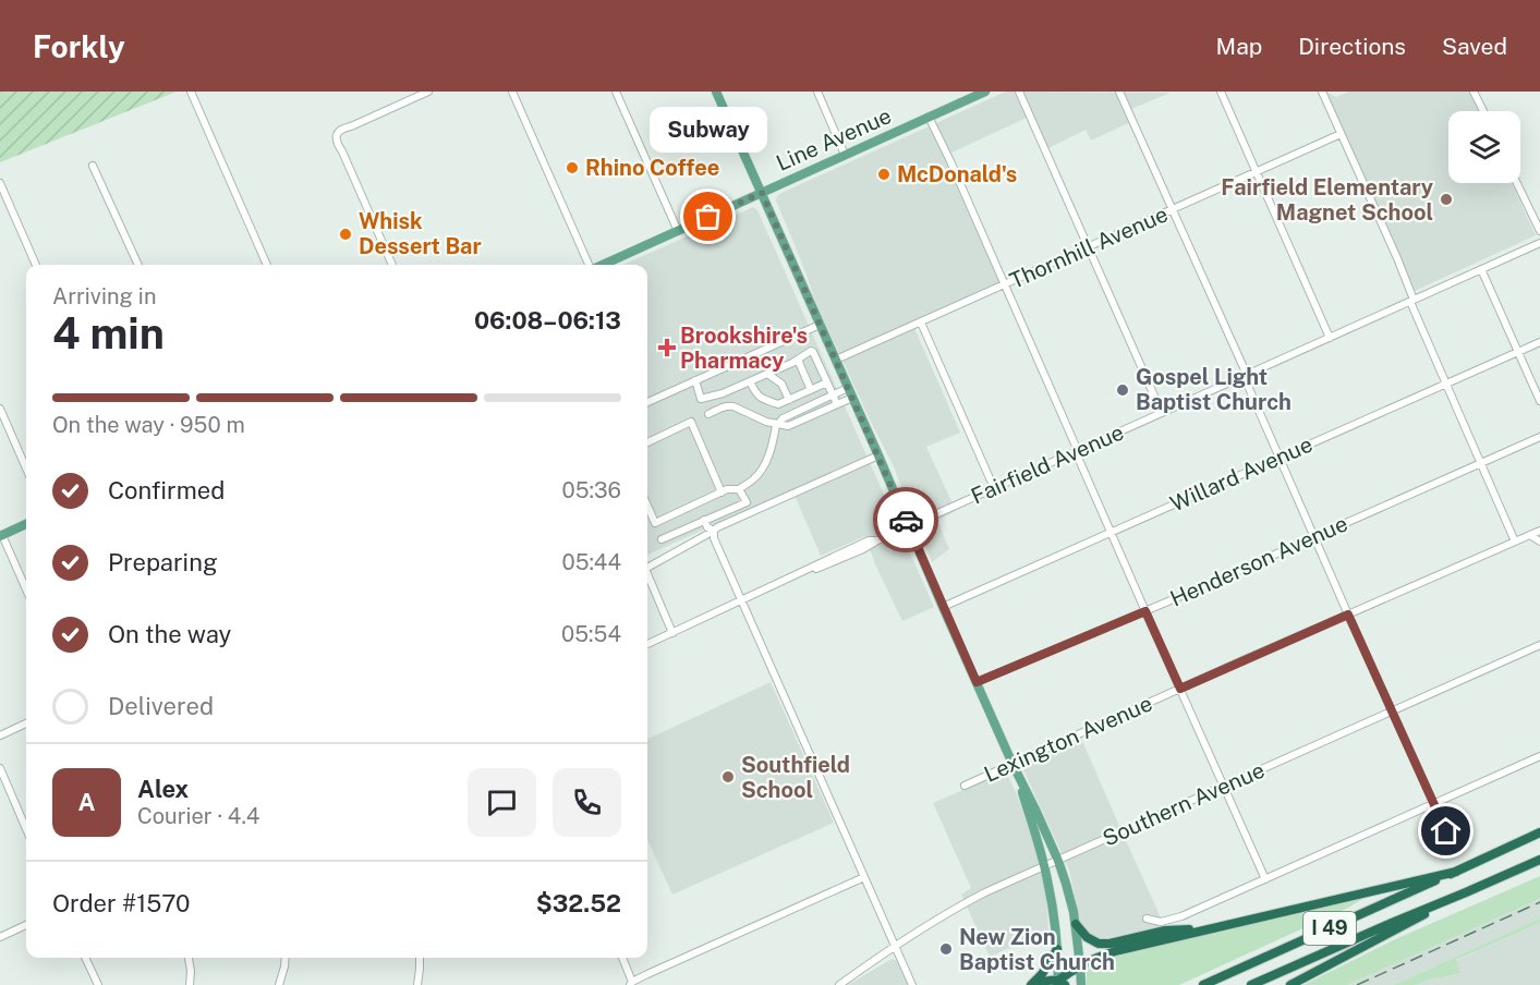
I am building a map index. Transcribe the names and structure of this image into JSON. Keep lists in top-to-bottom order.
{
  "streets": {
    "highway": ["I 49"],
    "main road": ["Line Avenue"],
    "street": [
      "Thornhill Avenue",
      "Fairfield Avenue",
      "Willard Avenue",
      "Henderson Avenue",
      "Lexington Avenue",
      "Southern Avenue"
    ]
  },
  "places": {
    "other": [
      "Rhino Coffee",
      "McDonald's",
      "Fairfield Elementary Magnet School",
      "Subway",
      "Whisk Dessert Bar",
      "Gospel Light Baptist Church",
      "Southfield School",
      "New Zion Baptist Church"
    ],
    "health": ["Brookshire's Pharmacy"]
  },
  "page": {
    "header": "Forkly",
    "nav": ["Map", "Directions", "Saved"],
    "bubble": "Subway",
    "heading": ["4 min", "Arriving in", "06:08–06:13"],
    "panel": [
      "Alex",
      "Courier · 4.4",
      "Order #1570",
      "$32.52"
    ],
    "bar": "On the way · 950 m",
    "list": [
      ["Confirmed", "05:36"],
      ["Preparing", "05:44"],
      ["On the way", "05:54"],
      "Delivered"
    ],
    "round": "A"
  }
}
